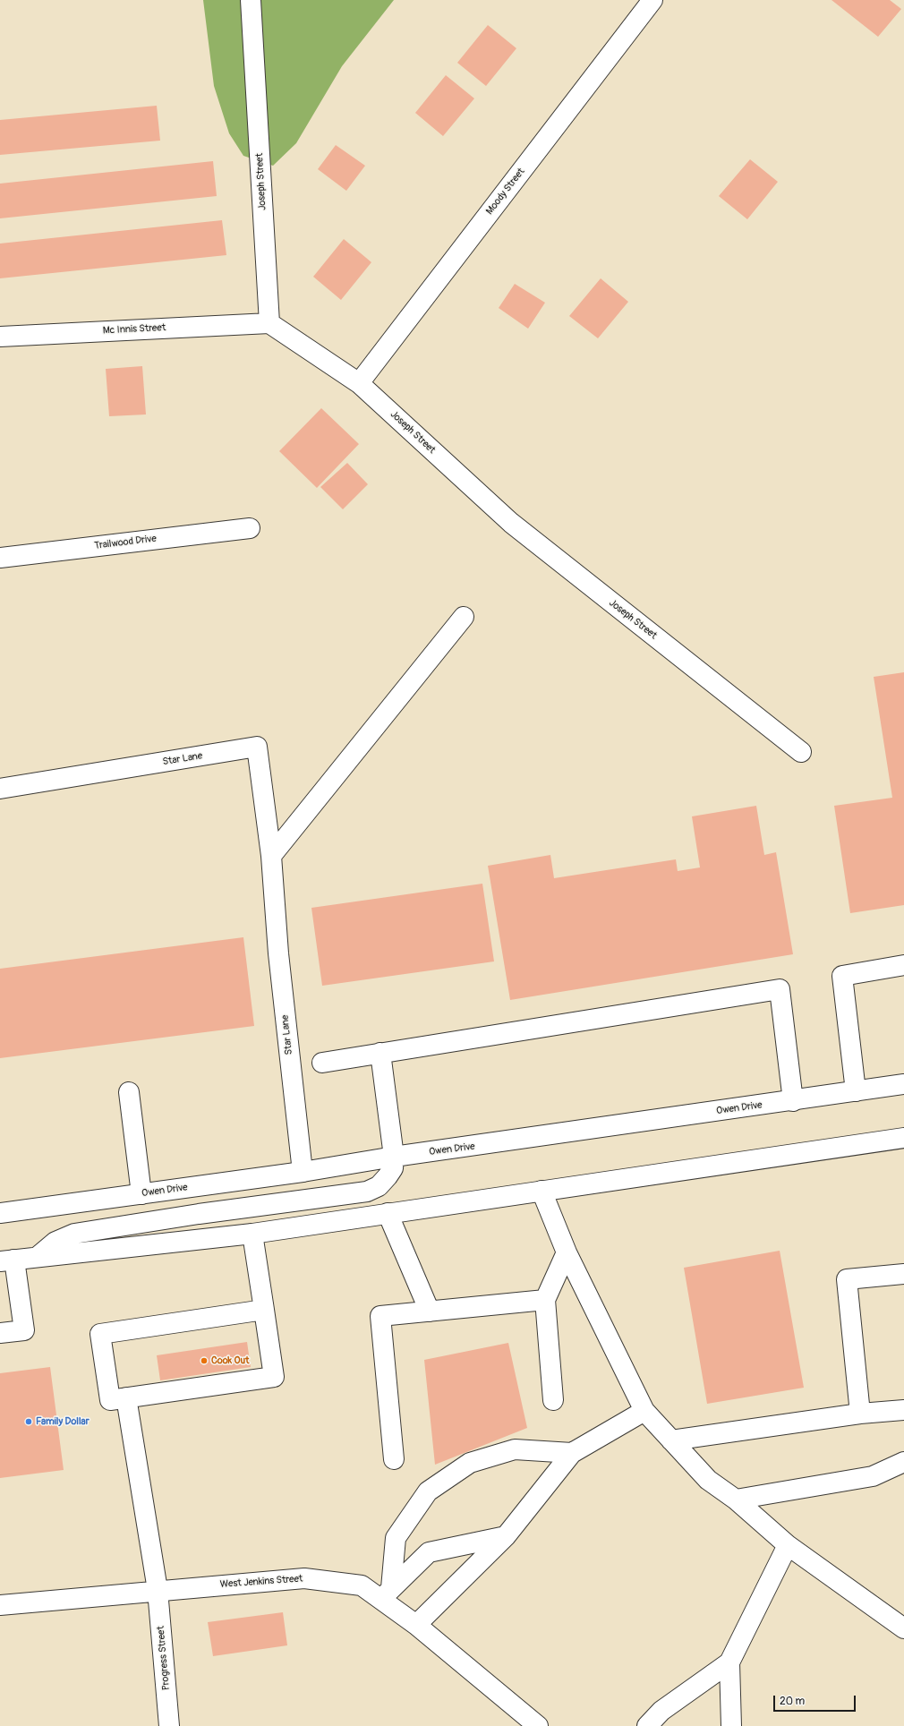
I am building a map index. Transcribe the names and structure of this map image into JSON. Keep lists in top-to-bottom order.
{
  "streets": {
    "main road": [
      "Joseph Street",
      "Moody Street",
      "Mc Innis Street",
      "Trailwood Drive",
      "Star Lane",
      "Owen Drive",
      "West Jenkins Street",
      "Progress Street"
    ]
  },
  "crossings": [
    ["Joseph Street", "Moody Street"],
    ["Joseph Street", "Mc Innis Street"],
    ["Star Lane", "Owen Drive"],
    ["West Jenkins Street", "Progress Street"]
  ],
  "places": ["Cook Out", "Family Dollar"],
  "scale_bar": "20 m"
}
